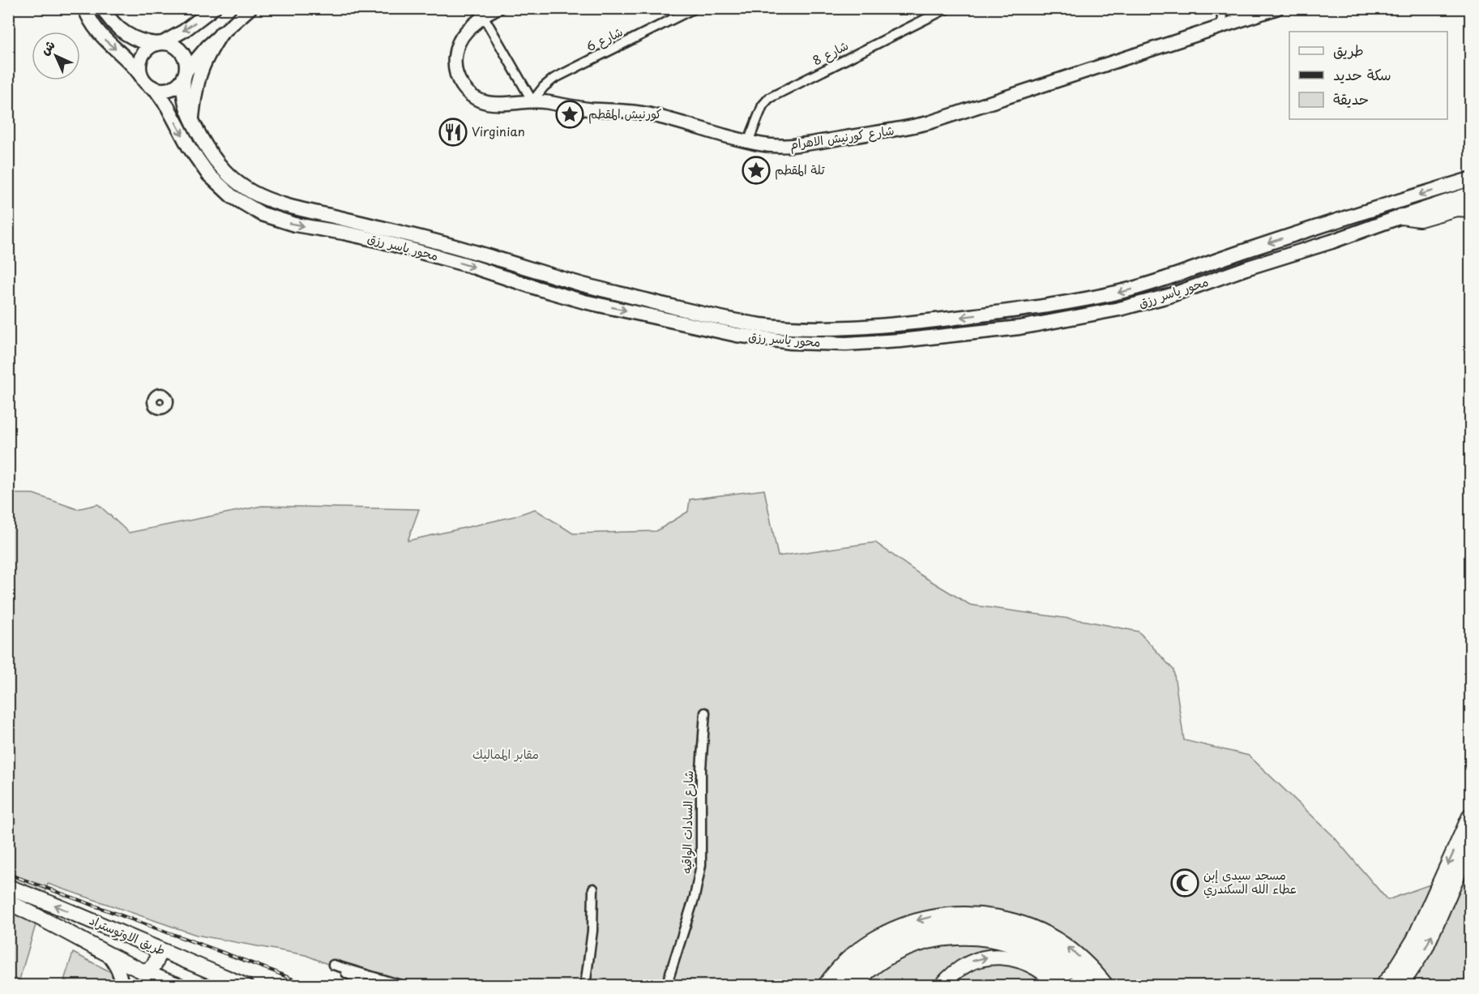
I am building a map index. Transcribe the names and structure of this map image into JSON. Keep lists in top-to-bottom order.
{
  "streets": {
    "highway": ["طريق الاوتوستراد"],
    "main road": ["محور ياسر رزق"],
    "street": [
      "شارع 6",
      "شارع 8",
      "شارع كورنيش الاهرام",
      "شارع السادات الواقيه"
    ]
  },
  "crossings": [
    ["شارع 6", "شارع كورنيش الاهرام"],
    ["شارع 8", "شارع كورنيش الاهرام"]
  ],
  "parks": ["مقابر المماليك"],
  "places": {
    "place": ["كورنيش المقطم", "تلة المقطم"],
    "restaurant": ["Virginian"],
    "mosque": ["مسجد سيدى إبن عطاء الله السكندري"]
  },
  "legend": ["طريق", "سكة حديد", "حديقة"],
  "north": "top left"
}
